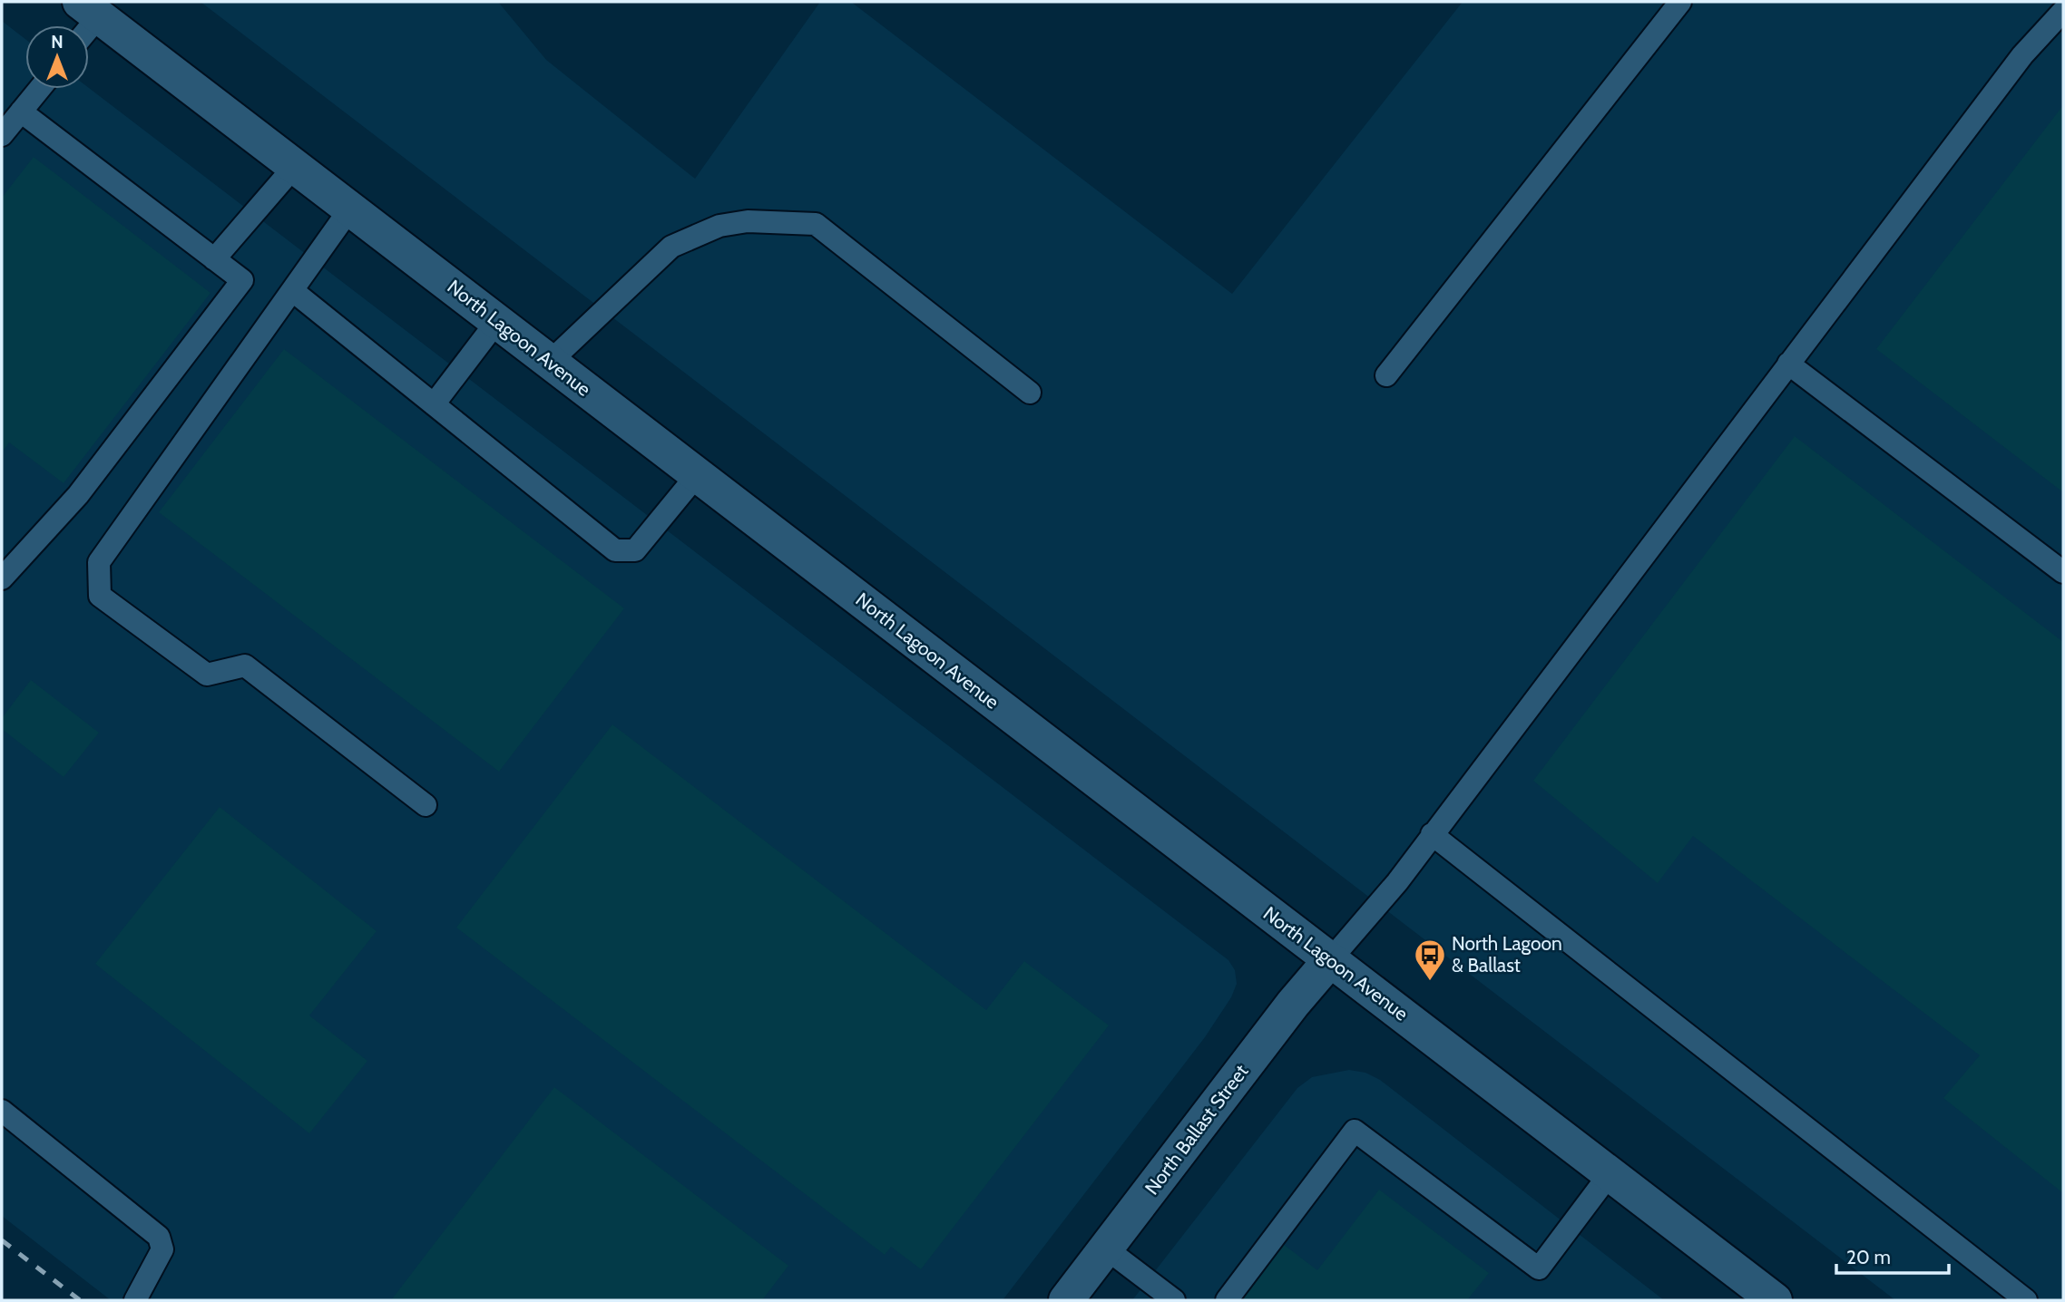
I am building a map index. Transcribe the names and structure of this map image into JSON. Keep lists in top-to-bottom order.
{
  "streets": {
    "street": ["North Lagoon Avenue", "North Ballast Street"]
  },
  "crossings": [
    ["North Lagoon Avenue", "North Ballast Street"]
  ],
  "places": {
    "bus stop": ["North Lagoon & Ballast"]
  },
  "scale_bar": "20 m",
  "north": "top"
}
